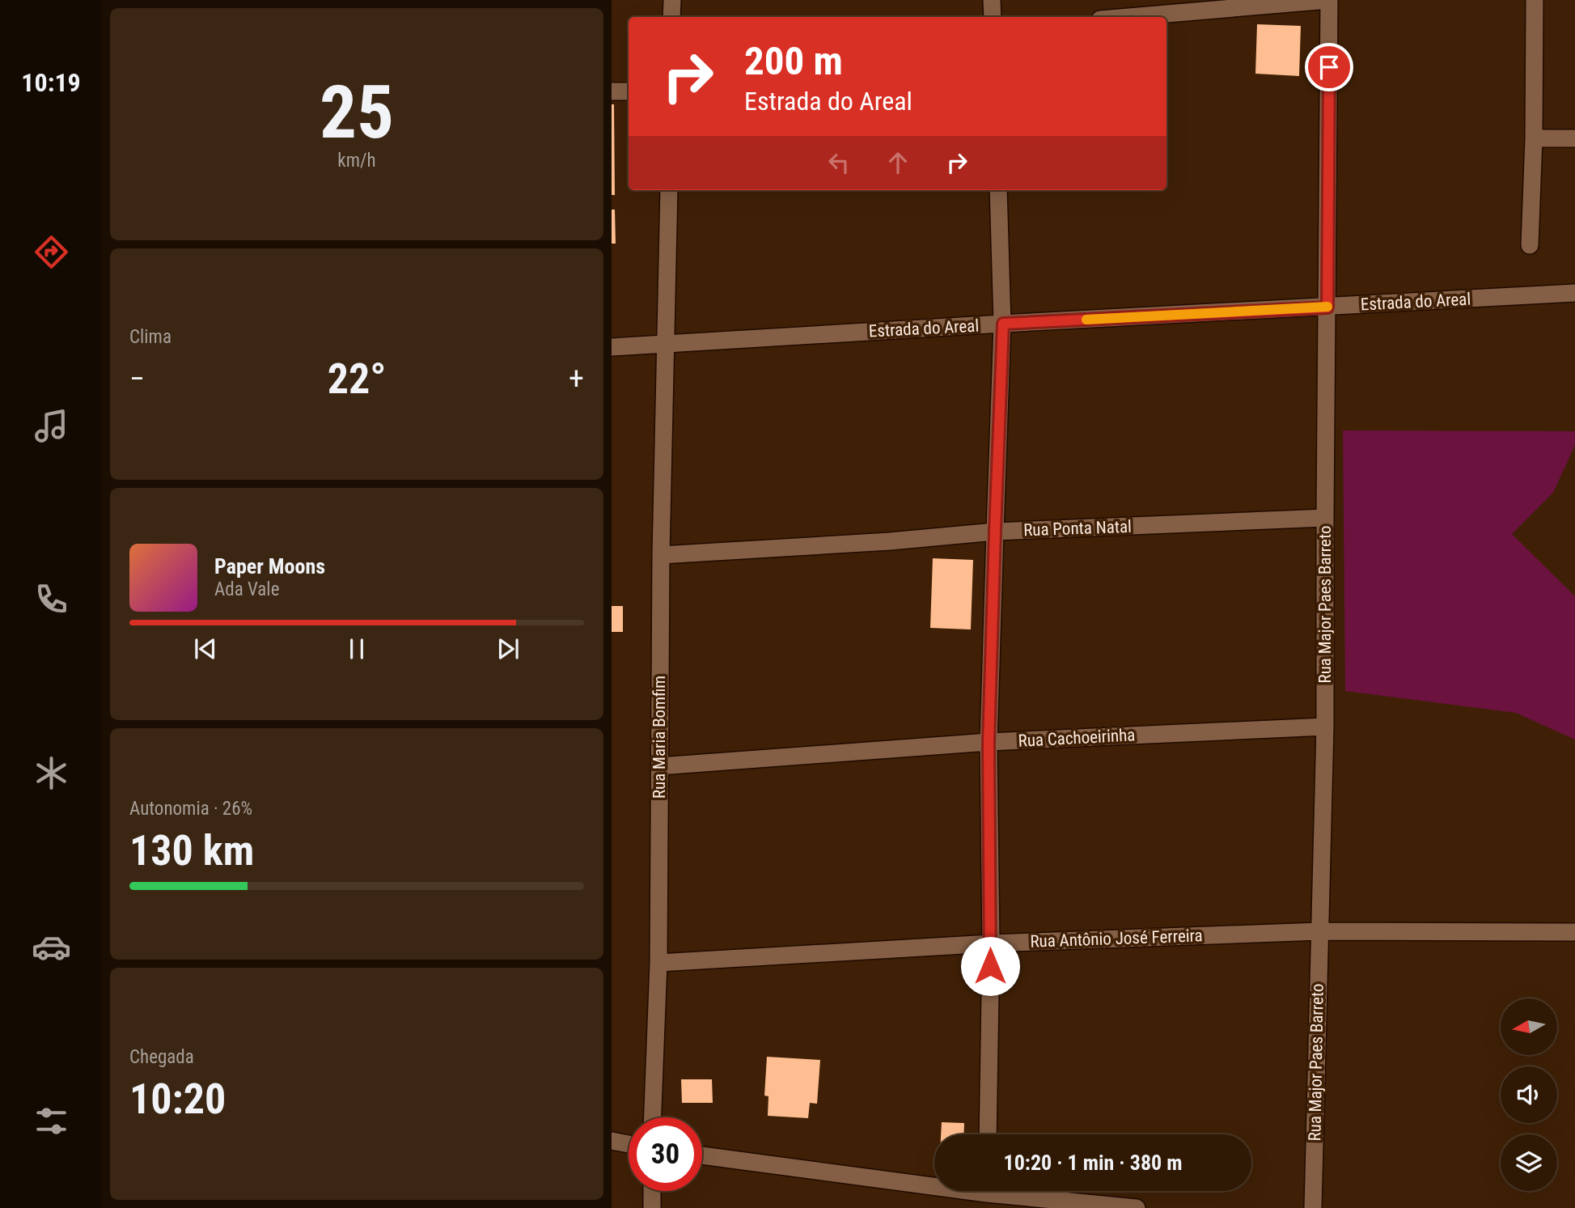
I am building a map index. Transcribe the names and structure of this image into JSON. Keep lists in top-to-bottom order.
{
  "streets": {
    "street": [
      "Estrada do Areal",
      "Rua Ponta Natal",
      "Rua Major Paes Barreto",
      "Rua Maria Bomfim",
      "Rua Cachoeirinha",
      "Rua Antônio José Ferreira"
    ]
  },
  "crossings": [
    ["Estrada do Areal", "Rua Major Paes Barreto"],
    ["Estrada do Areal", "Rua Maria Bomfim"],
    ["Rua Ponta Natal", "Rua Major Paes Barreto"],
    ["Rua Ponta Natal", "Rua Maria Bomfim"],
    ["Rua Major Paes Barreto", "Rua Cachoeirinha"],
    ["Rua Major Paes Barreto", "Rua Antônio José Ferreira"],
    ["Rua Maria Bomfim", "Rua Cachoeirinha"],
    ["Rua Maria Bomfim", "Rua Antônio José Ferreira"]
  ],
  "north": "left",
  "page": {
    "tabs": "10:19",
    "tile": [
      ["25", "km/h"],
      "Clima",
      ["Autonomia · 26%", "130 km"],
      ["Chegada", "10:20"]
    ],
    "turn": ["200 m", "Estrada do Areal"],
    "heat": ["−", "22°", "+"],
    "song": ["Paper Moons", "Ada Vale"],
    "limit": "30",
    "trip": "10:20 · 1 min · 380 m"
  }
}
